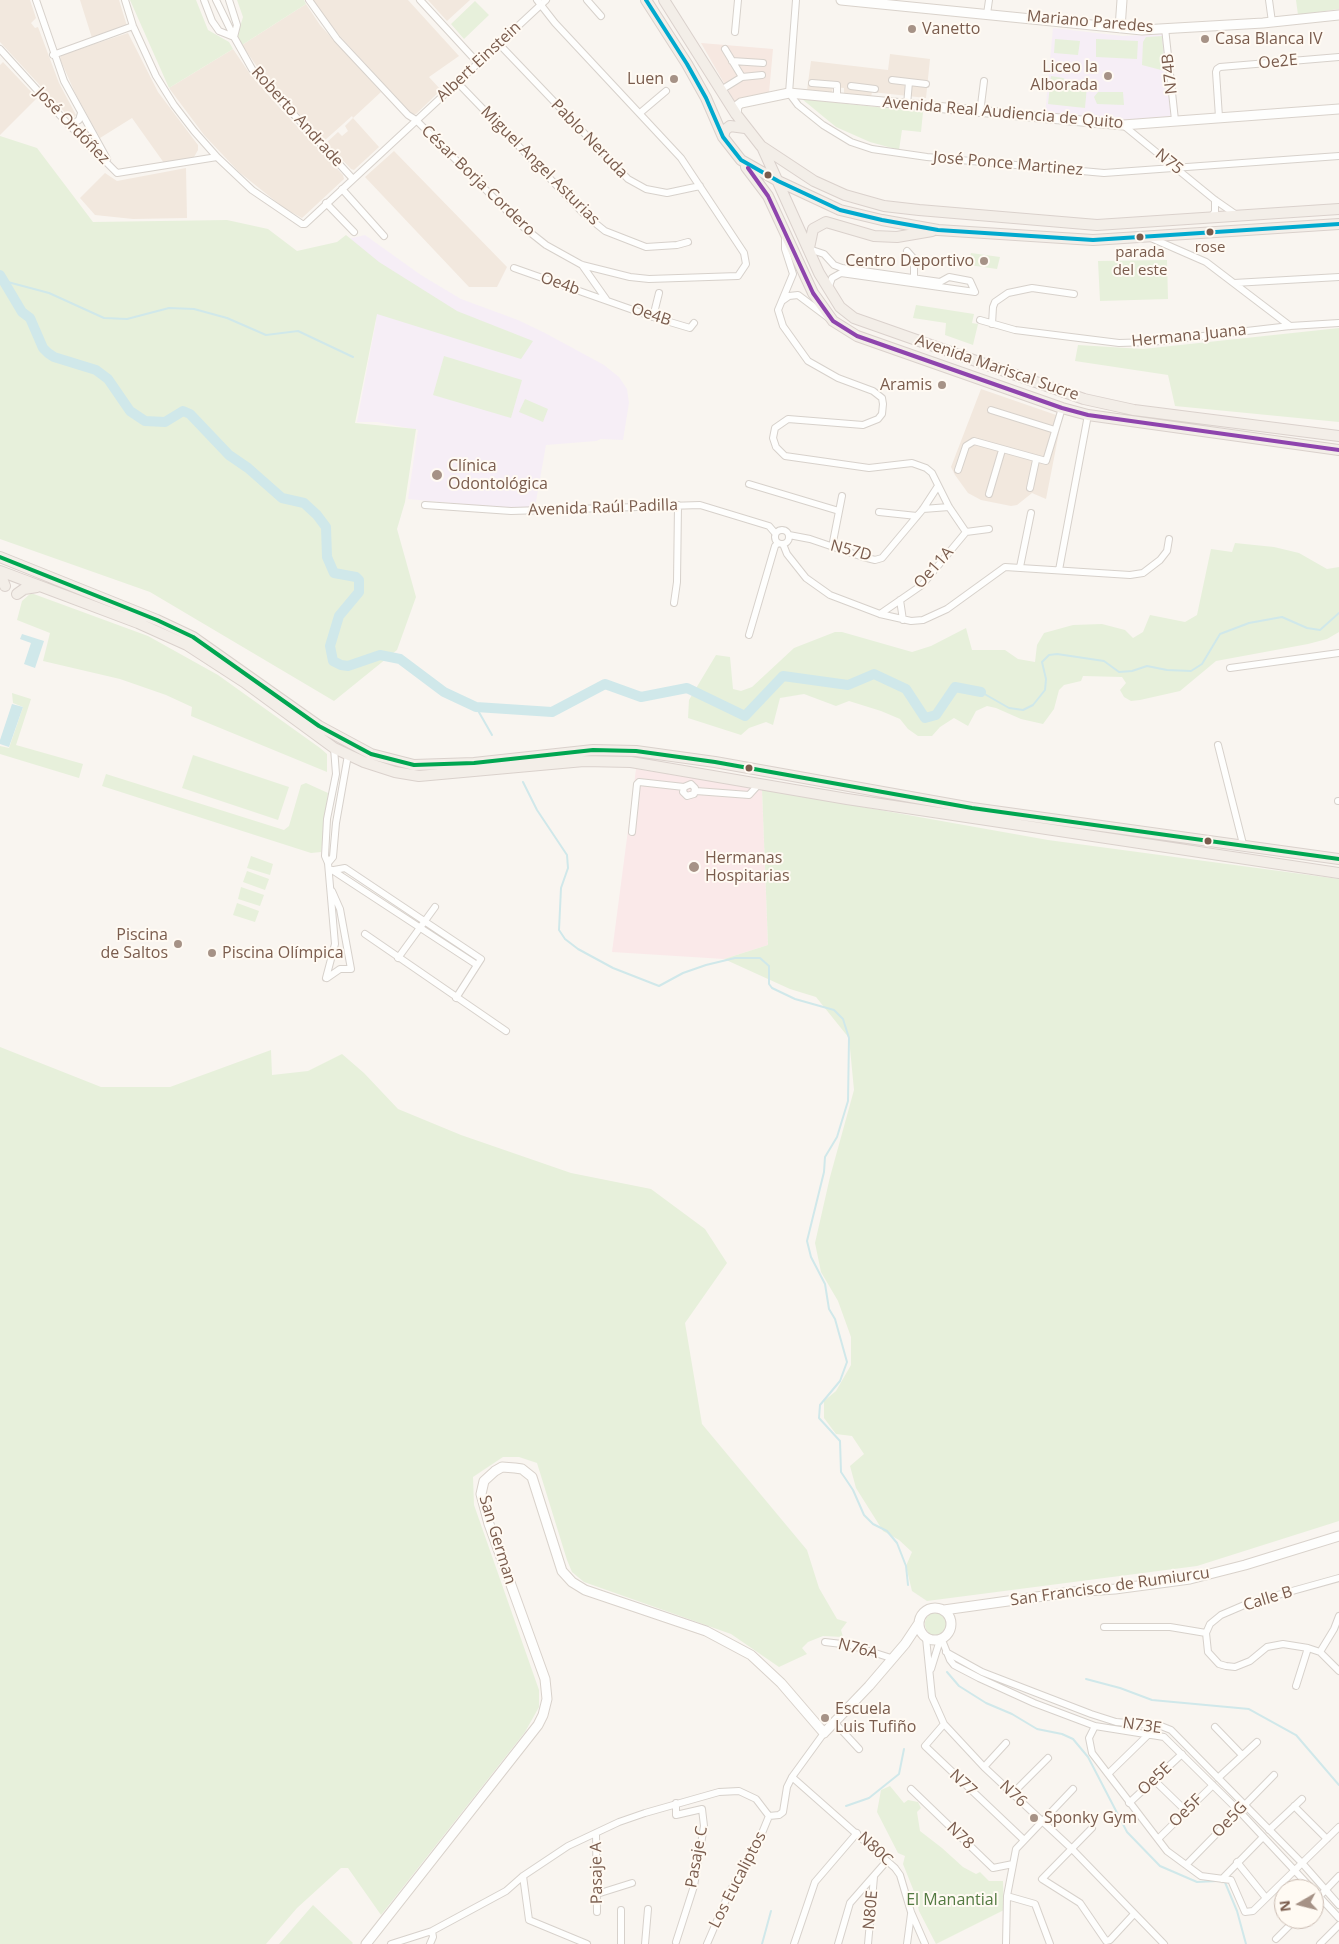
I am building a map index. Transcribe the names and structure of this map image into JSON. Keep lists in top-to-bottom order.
{
  "streets": {
    "main road": [
      "Mariano Paredes",
      "Avenida Real Audiencia de Quito",
      "Avenida Mariscal Sucre",
      "San German",
      "San Francisco de Rumiurcu"
    ],
    "street": [
      "Albert Einstein",
      "Oe2E",
      "N74B",
      "Roberto Andrade",
      "José Ordóñez",
      "Pablo Neruda",
      "N75",
      "José Ponce Martinez",
      "Miguel Angel Asturias",
      "César Borja Cordero",
      "Oe4b",
      "Oe4B",
      "Hermana Juana",
      "Avenida Raúl Padilla",
      "N57D",
      "Oe11A",
      "Calle B",
      "N76A",
      "N73E",
      "Oe5E",
      "N77",
      "N76",
      "Oe5F",
      "Oe5G",
      "N78",
      "N80C",
      "Pasaje C",
      "Pasaje A",
      "Los Eucaliptos",
      "N80E"
    ]
  },
  "crossings": [
    ["Mariano Paredes", "N74B"],
    ["Albert Einstein", "Roberto Andrade"],
    ["Albert Einstein", "José Ordóñez"],
    ["Albert Einstein", "Pablo Neruda"],
    ["Albert Einstein", "Miguel Angel Asturias"],
    ["Albert Einstein", "César Borja Cordero"],
    ["Oe2E", "Avenida Real Audiencia de Quito"],
    ["N74B", "Avenida Real Audiencia de Quito"],
    ["Avenida Real Audiencia de Quito", "N75"],
    ["Avenida Real Audiencia de Quito", "José Ponce Martinez"],
    ["Pablo Neruda", "César Borja Cordero"],
    ["N75", "José Ponce Martinez"],
    ["Oe4b", "Oe4B"],
    ["Avenida Raúl Padilla", "N57D"],
    ["San Francisco de Rumiurcu", "N73E"],
    ["San Francisco de Rumiurcu", "N76"],
    ["N73E", "Oe5E"],
    ["N73E", "N76"],
    ["N73E", "Oe5F"],
    ["N73E", "Oe5G"],
    ["N77", "N76"]
  ],
  "parks": ["El Manantial"],
  "places": [
    "Vanetto",
    "Casa Blanca IV",
    "Liceo la Alborada",
    "Luen",
    "rose",
    "parada del este",
    "Centro Deportivo",
    "Aramis",
    "Clínica Odontológica",
    "Hermanas Hospitarias",
    "Piscina de Saltos",
    "Piscina Olímpica",
    "Escuela Luis Tufiño",
    "Sponky Gym"
  ],
  "north": "left"
}
